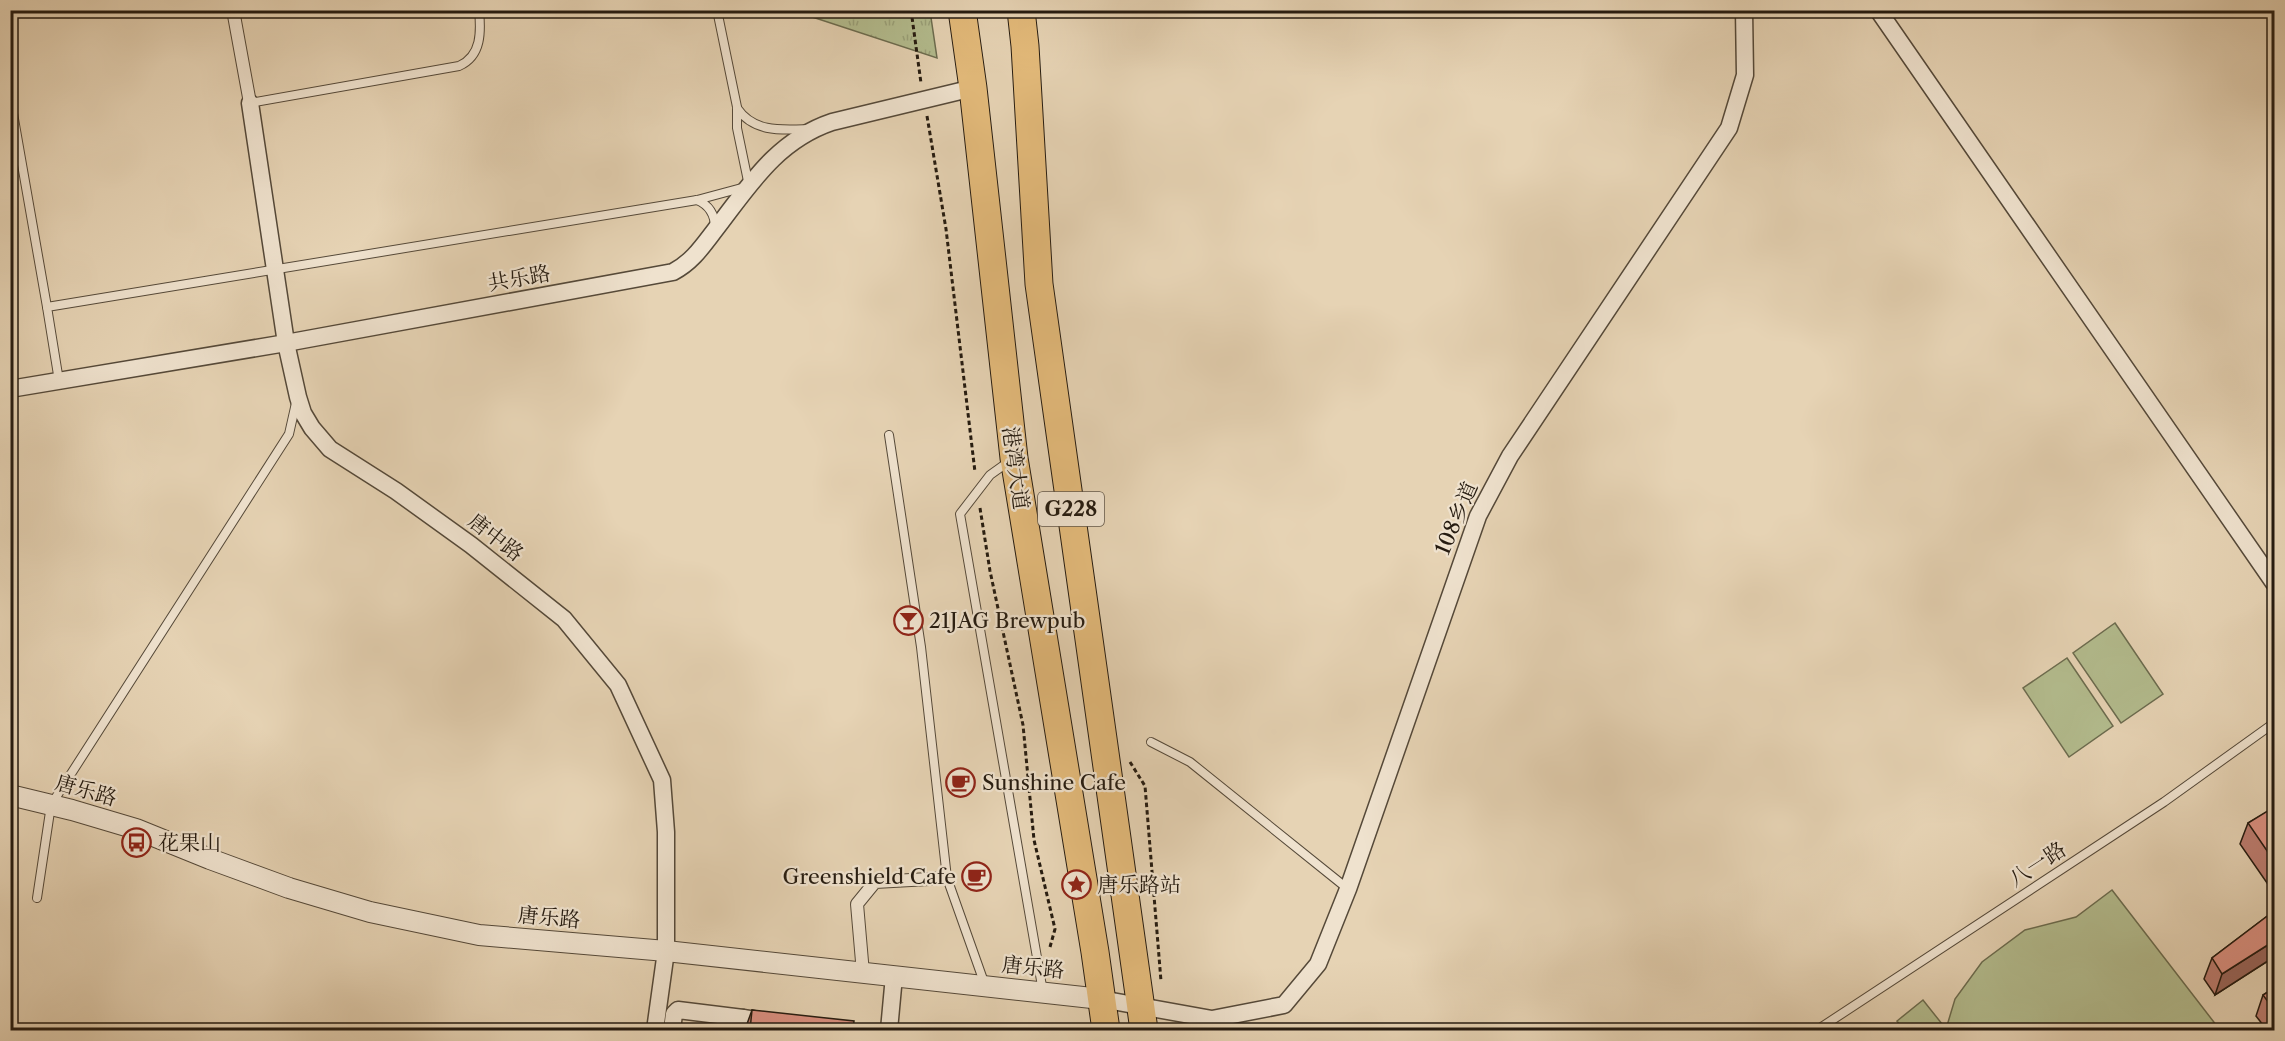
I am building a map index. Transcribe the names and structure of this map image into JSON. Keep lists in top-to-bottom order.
{
  "streets": {
    "highway": ["港湾大道", "G228"],
    "street": [
      "共乐路",
      "108乡道",
      "唐中路",
      "唐乐路"
    ],
    "lane": ["八一路"]
  },
  "crossings": [
    ["共乐路", "港湾大道"],
    ["共乐路", "唐中路"],
    ["港湾大道", "108乡道"],
    ["港湾大道", "唐乐路"],
    ["G228", "108乡道"],
    ["108乡道", "唐乐路"],
    ["唐中路", "唐乐路"]
  ],
  "places": {
    "bar": ["21JAG Brewpub"],
    "cafe": ["Sunshine Cafe", "Greenshield Cafe"],
    "bus stop": ["花果山"],
    "place": ["唐乐路站"]
  }
}
